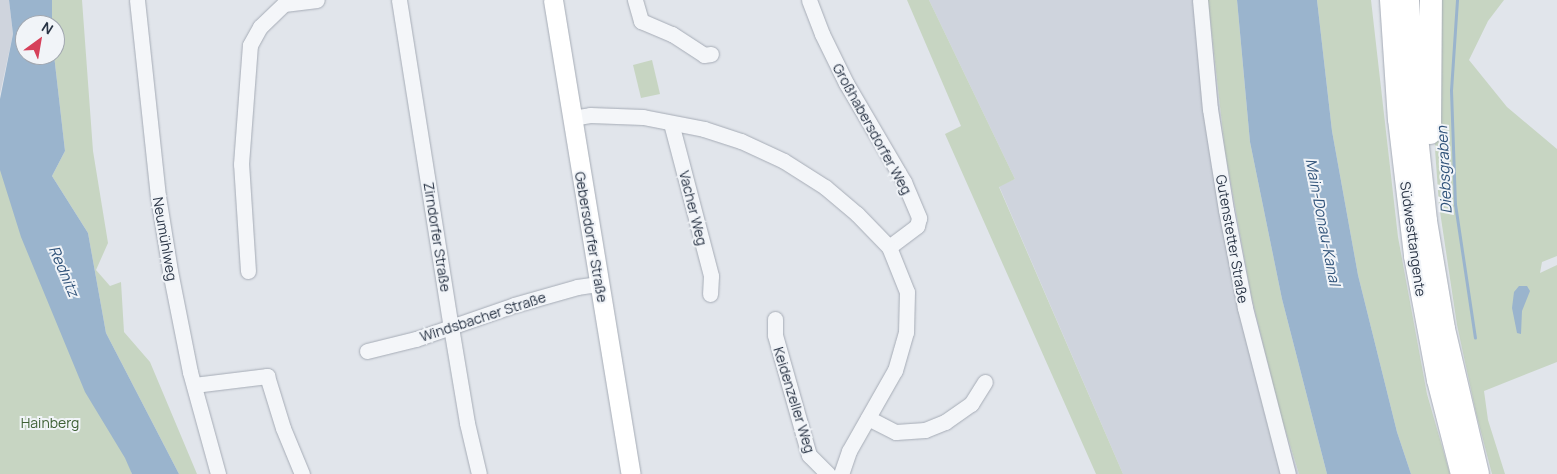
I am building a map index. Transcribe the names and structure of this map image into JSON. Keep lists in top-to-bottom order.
{
  "streets": {
    "highway": ["Südwesttangente"],
    "main road": ["Gebersdorfer Straße"],
    "street": [
      "Großhabersdorfer Weg",
      "Vacher Weg",
      "Zirndorfer Straße",
      "Neumühlweg",
      "Gutenstetter Straße",
      "Windsbacher Straße",
      "Keidenzeller Weg"
    ]
  },
  "crossings": [
    ["Zirndorfer Straße", "Windsbacher Straße"],
    ["Gebersdorfer Straße", "Windsbacher Straße"]
  ],
  "water": ["Diebsgraben", "Main-Donau-Kanal", "Rednitz"],
  "parks": ["Hainberg"],
  "north": "top right"
}
